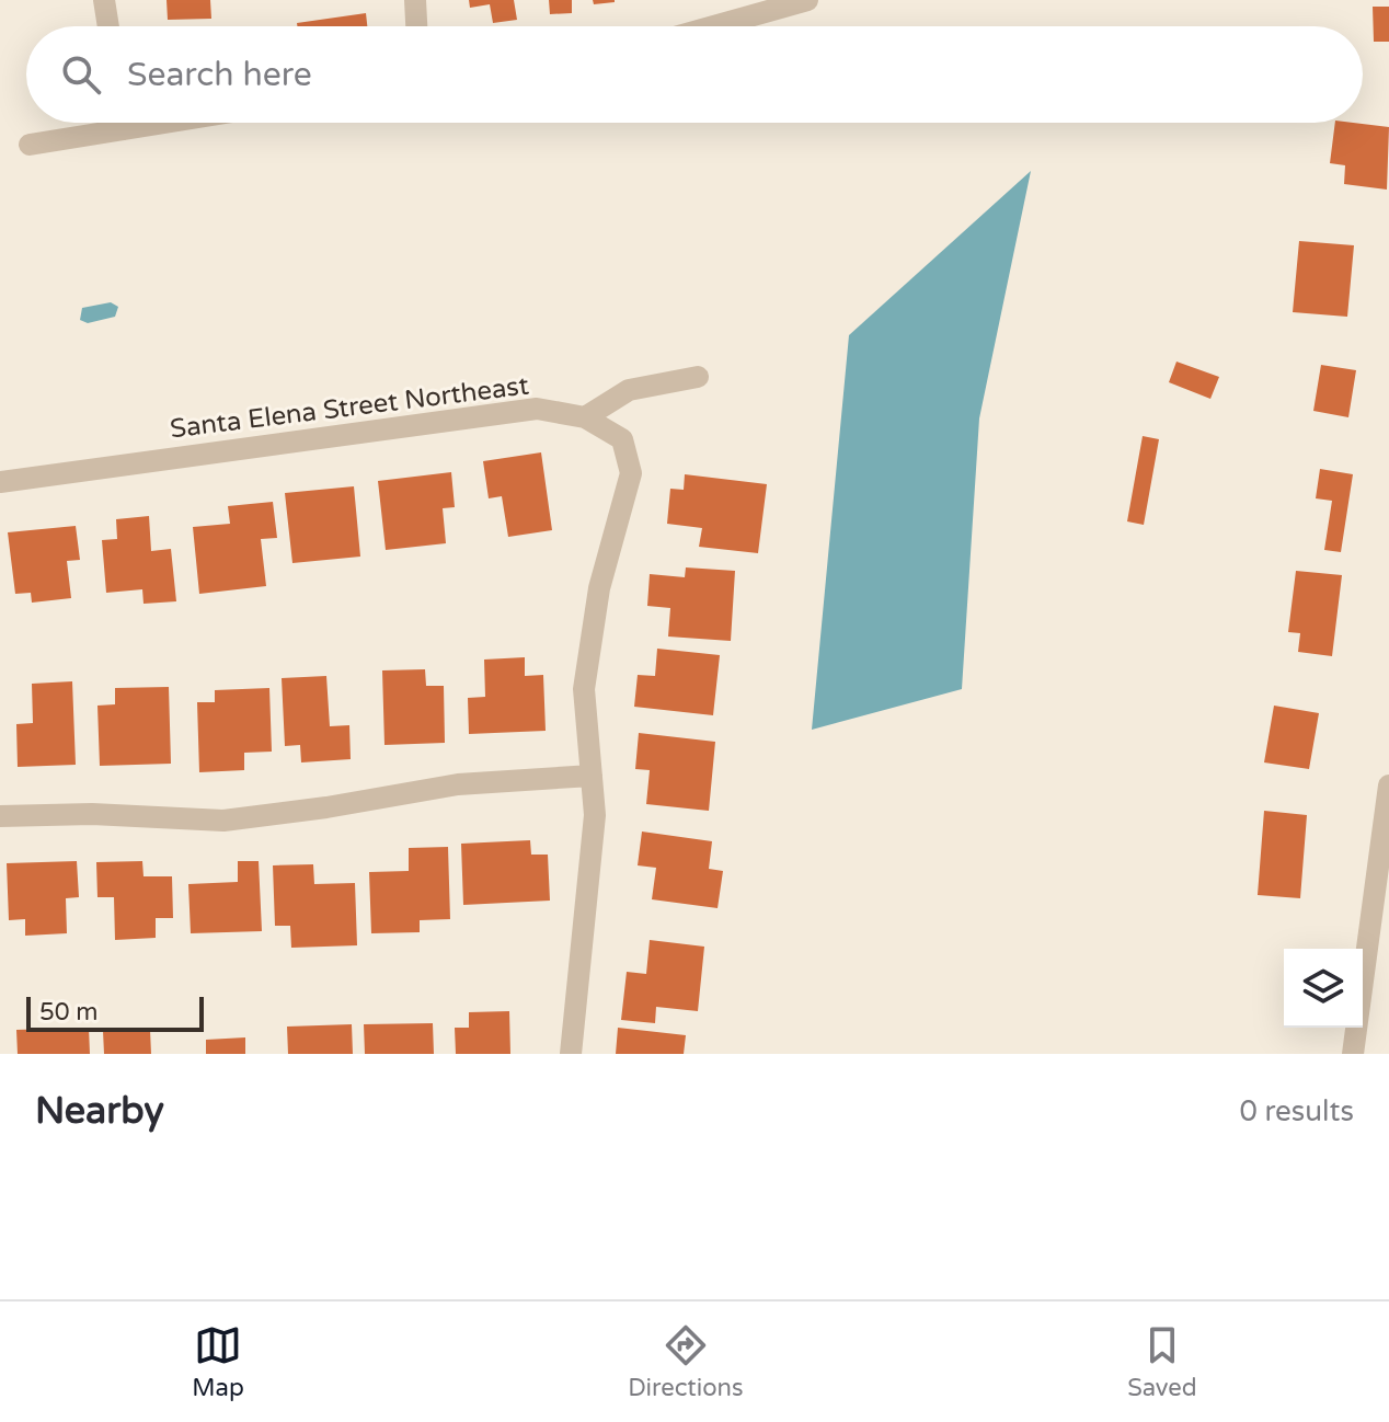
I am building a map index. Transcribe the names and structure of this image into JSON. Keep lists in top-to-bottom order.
{
  "streets": {
    "street": ["Santa Elena Street Northeast"]
  },
  "scale_bar": "50 m",
  "page": {
    "search": "Search here",
    "scale": "50 m",
    "heading": ["Nearby", "0 results"],
    "nav": ["Map", "Directions", "Saved"]
  }
}
